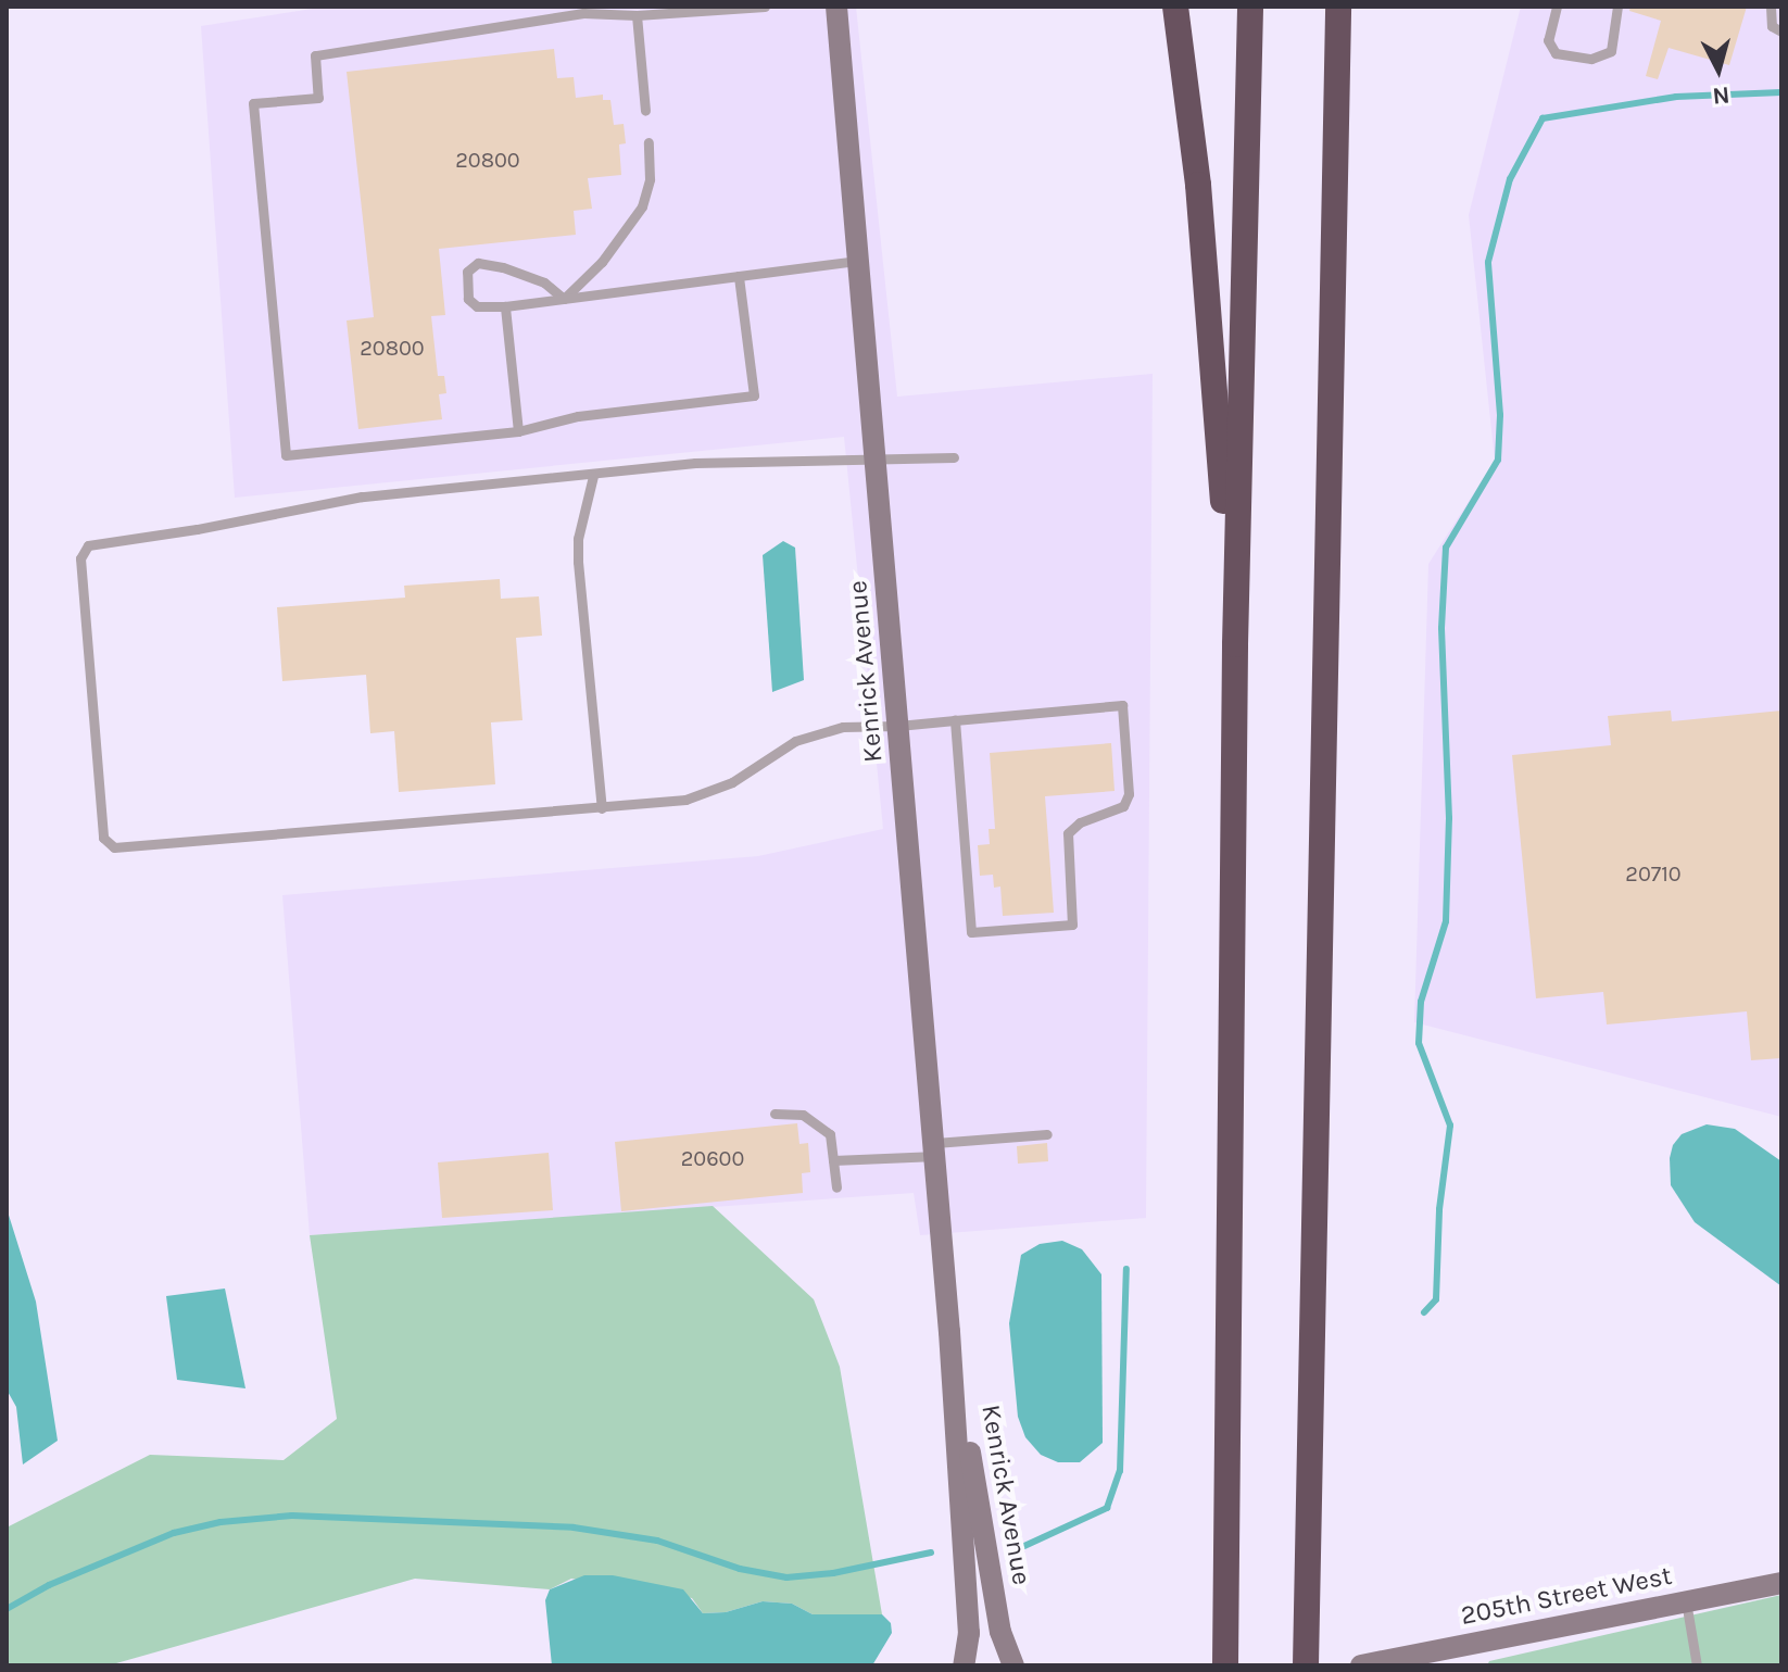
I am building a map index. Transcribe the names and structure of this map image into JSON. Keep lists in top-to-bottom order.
{
  "streets": {
    "street": ["Kenrick Avenue", "205th Street West"]
  },
  "house_numbers": [
    "20800",
    "20800",
    "20710",
    "20600"
  ],
  "north": "bottom"
}
